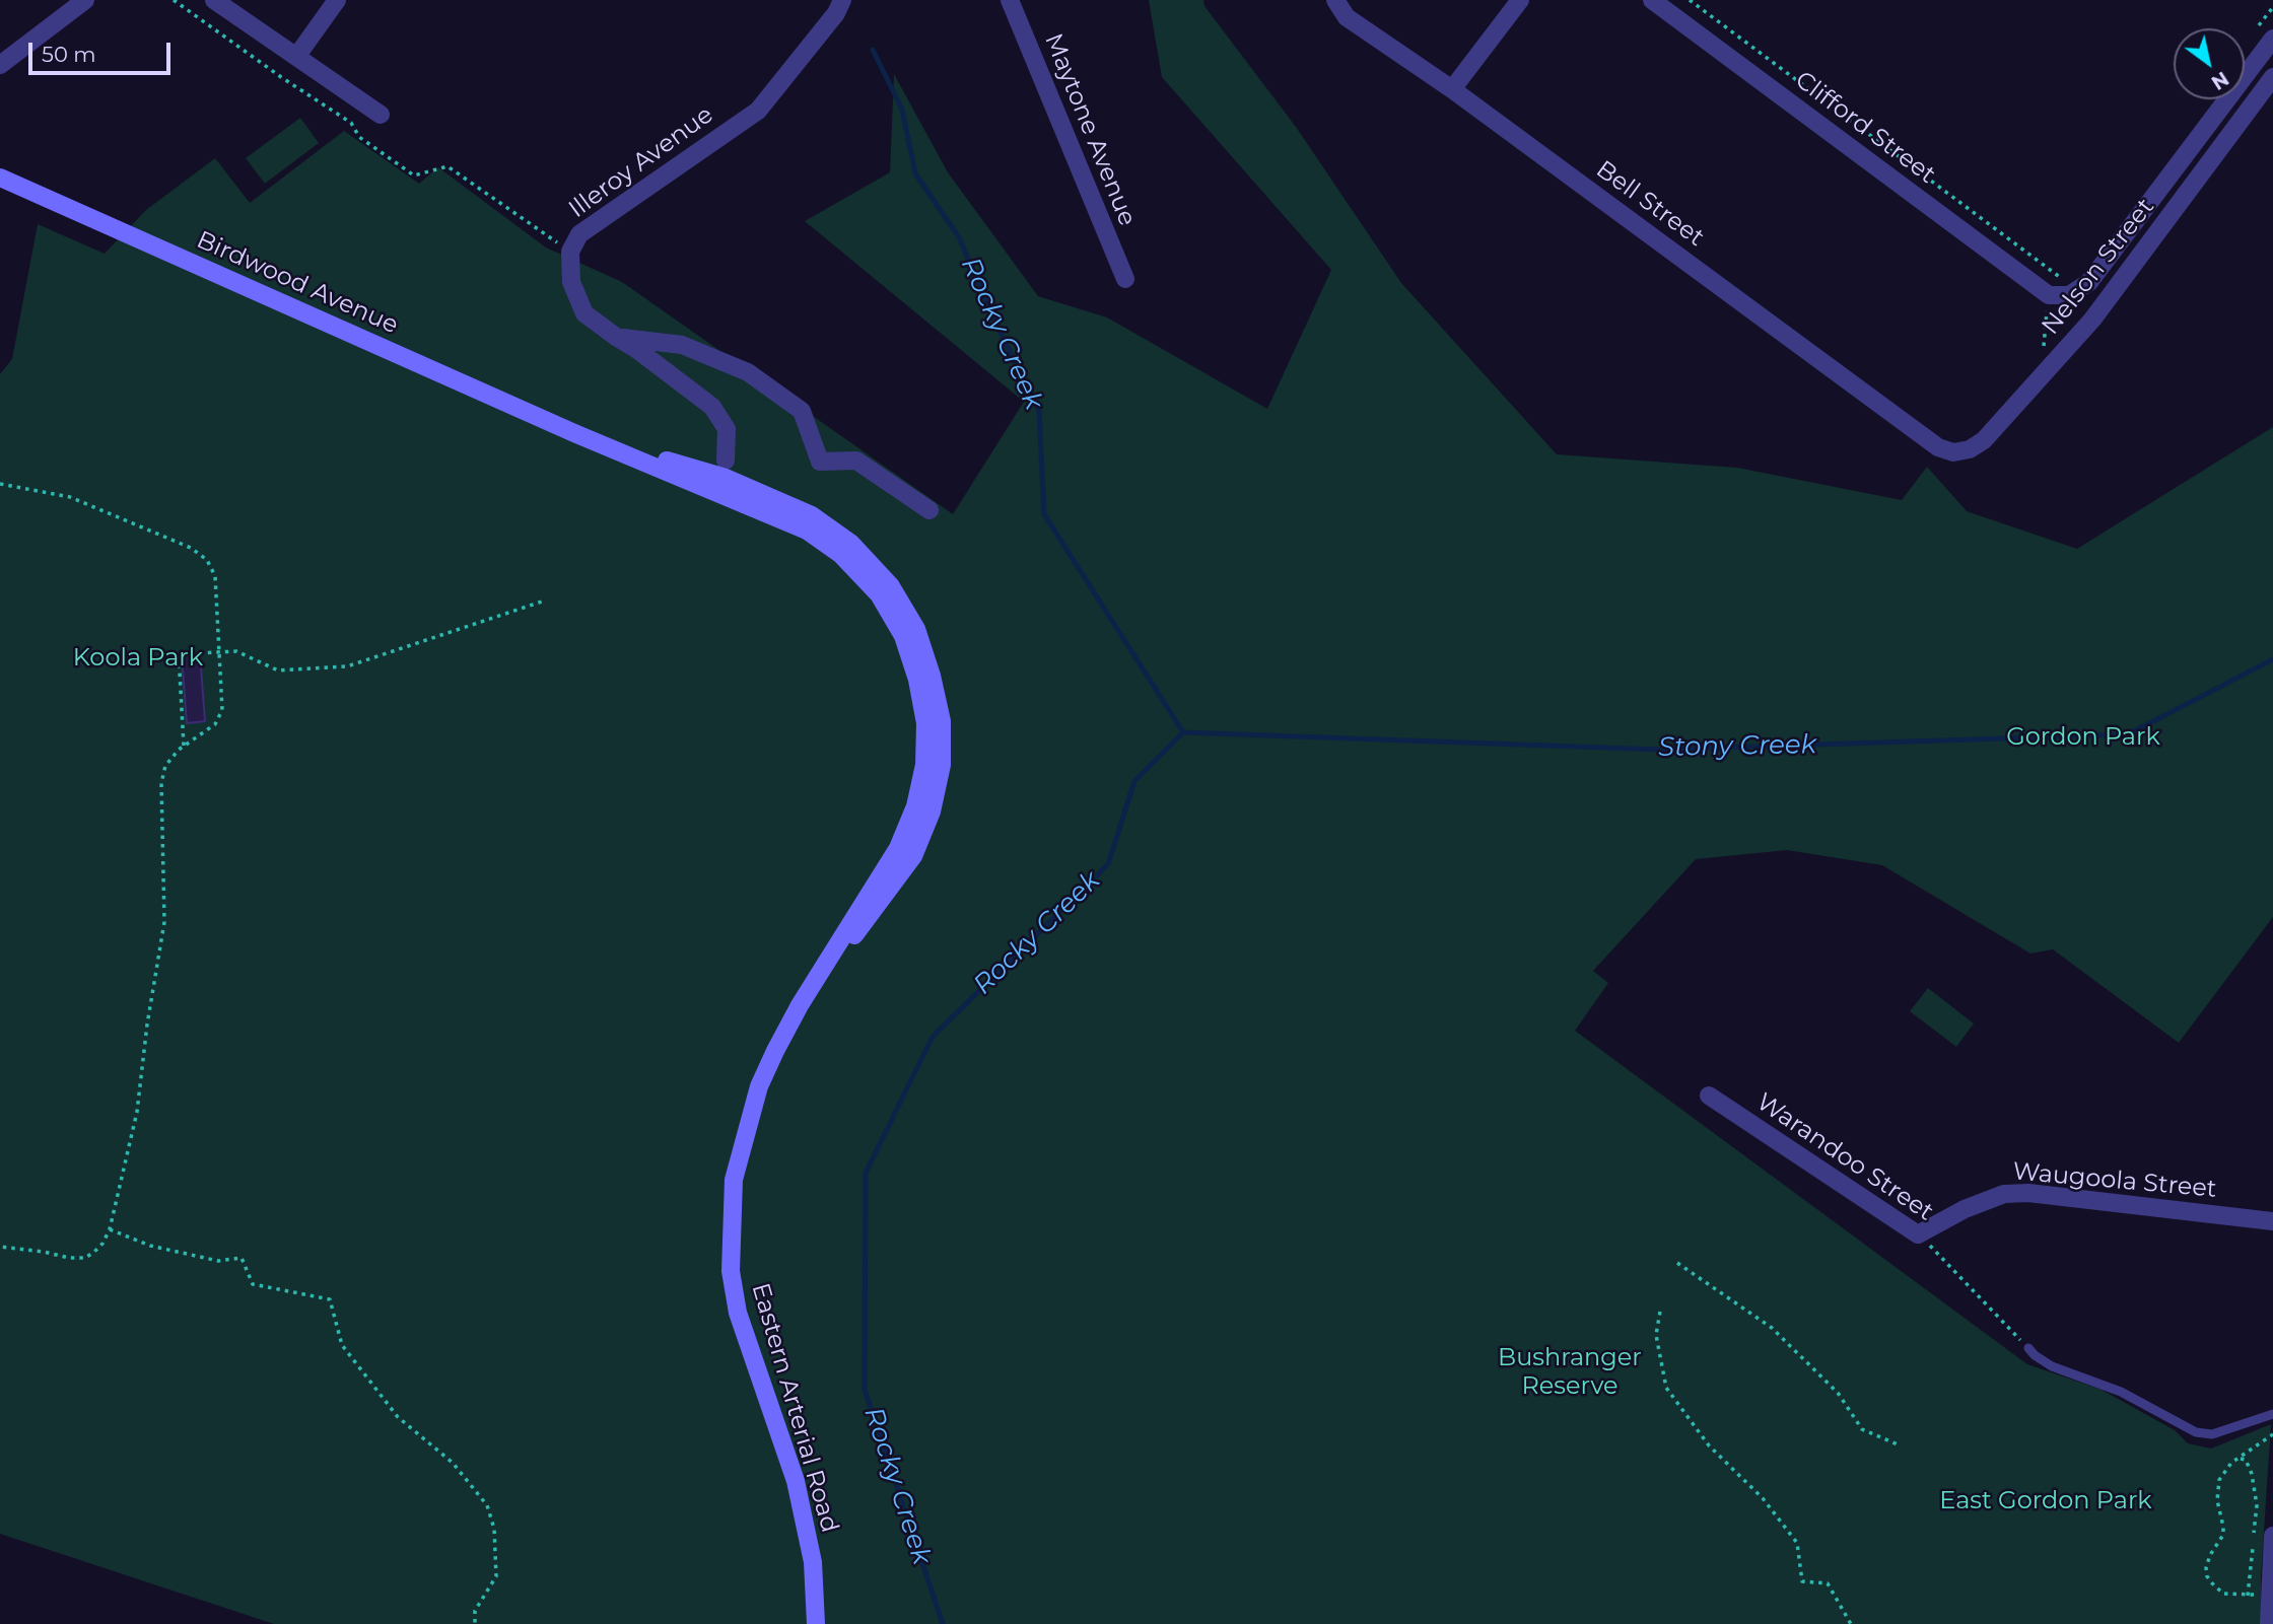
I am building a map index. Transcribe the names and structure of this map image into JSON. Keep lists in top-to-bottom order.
{
  "streets": {
    "main road": ["Birdwood Avenue", "Eastern Arterial Road"],
    "street": [
      "Clifford Street",
      "Maytone Avenue",
      "Illeroy Avenue",
      "Bell Street",
      "Nelson Street",
      "Warandoo Street",
      "Waugoola Street"
    ]
  },
  "crossings": [
    ["Clifford Street", "Nelson Street"],
    ["Bell Street", "Nelson Street"],
    ["Birdwood Avenue", "Eastern Arterial Road"],
    ["Warandoo Street", "Waugoola Street"]
  ],
  "water": ["Rocky Creek", "Stony Creek"],
  "parks": [
    "Koola Park",
    "Gordon Park",
    "Bushranger Reserve",
    "East Gordon Park"
  ],
  "scale_bar": "50 m",
  "north": "bottom right"
}
